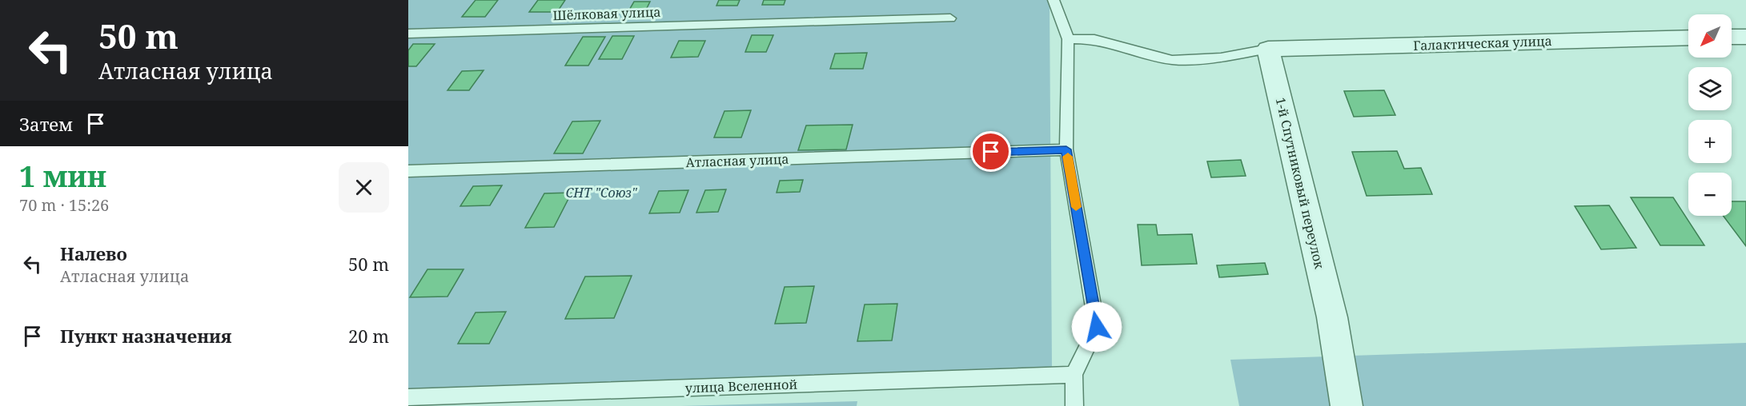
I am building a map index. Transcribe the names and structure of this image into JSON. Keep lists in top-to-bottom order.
{
  "streets": {
    "street": ["Галактическая улица", "1-й Спутниковый переулок"],
    "lane": ["Шёлковая улица", "Атласная улица", "улица Вселенной"]
  },
  "crossings": [
    ["Галактическая улица", "1-й Спутниковый переулок"]
  ],
  "parks": ["СНТ \"Союз\""],
  "north": "bottom left",
  "page": {
    "turn": ["50 m", "Атласная улица"],
    "map_buttons": ["+", "−"],
    "then": "Затем",
    "heading": ["1 мин", "70 m · 15:26"],
    "list": [
      {
        "name": "Налево",
        "note": "Атласная улица",
        "value": "50 m"
      },
      {
        "name": "Пункт назначения",
        "value": "20 m"
      }
    ]
  }
}
